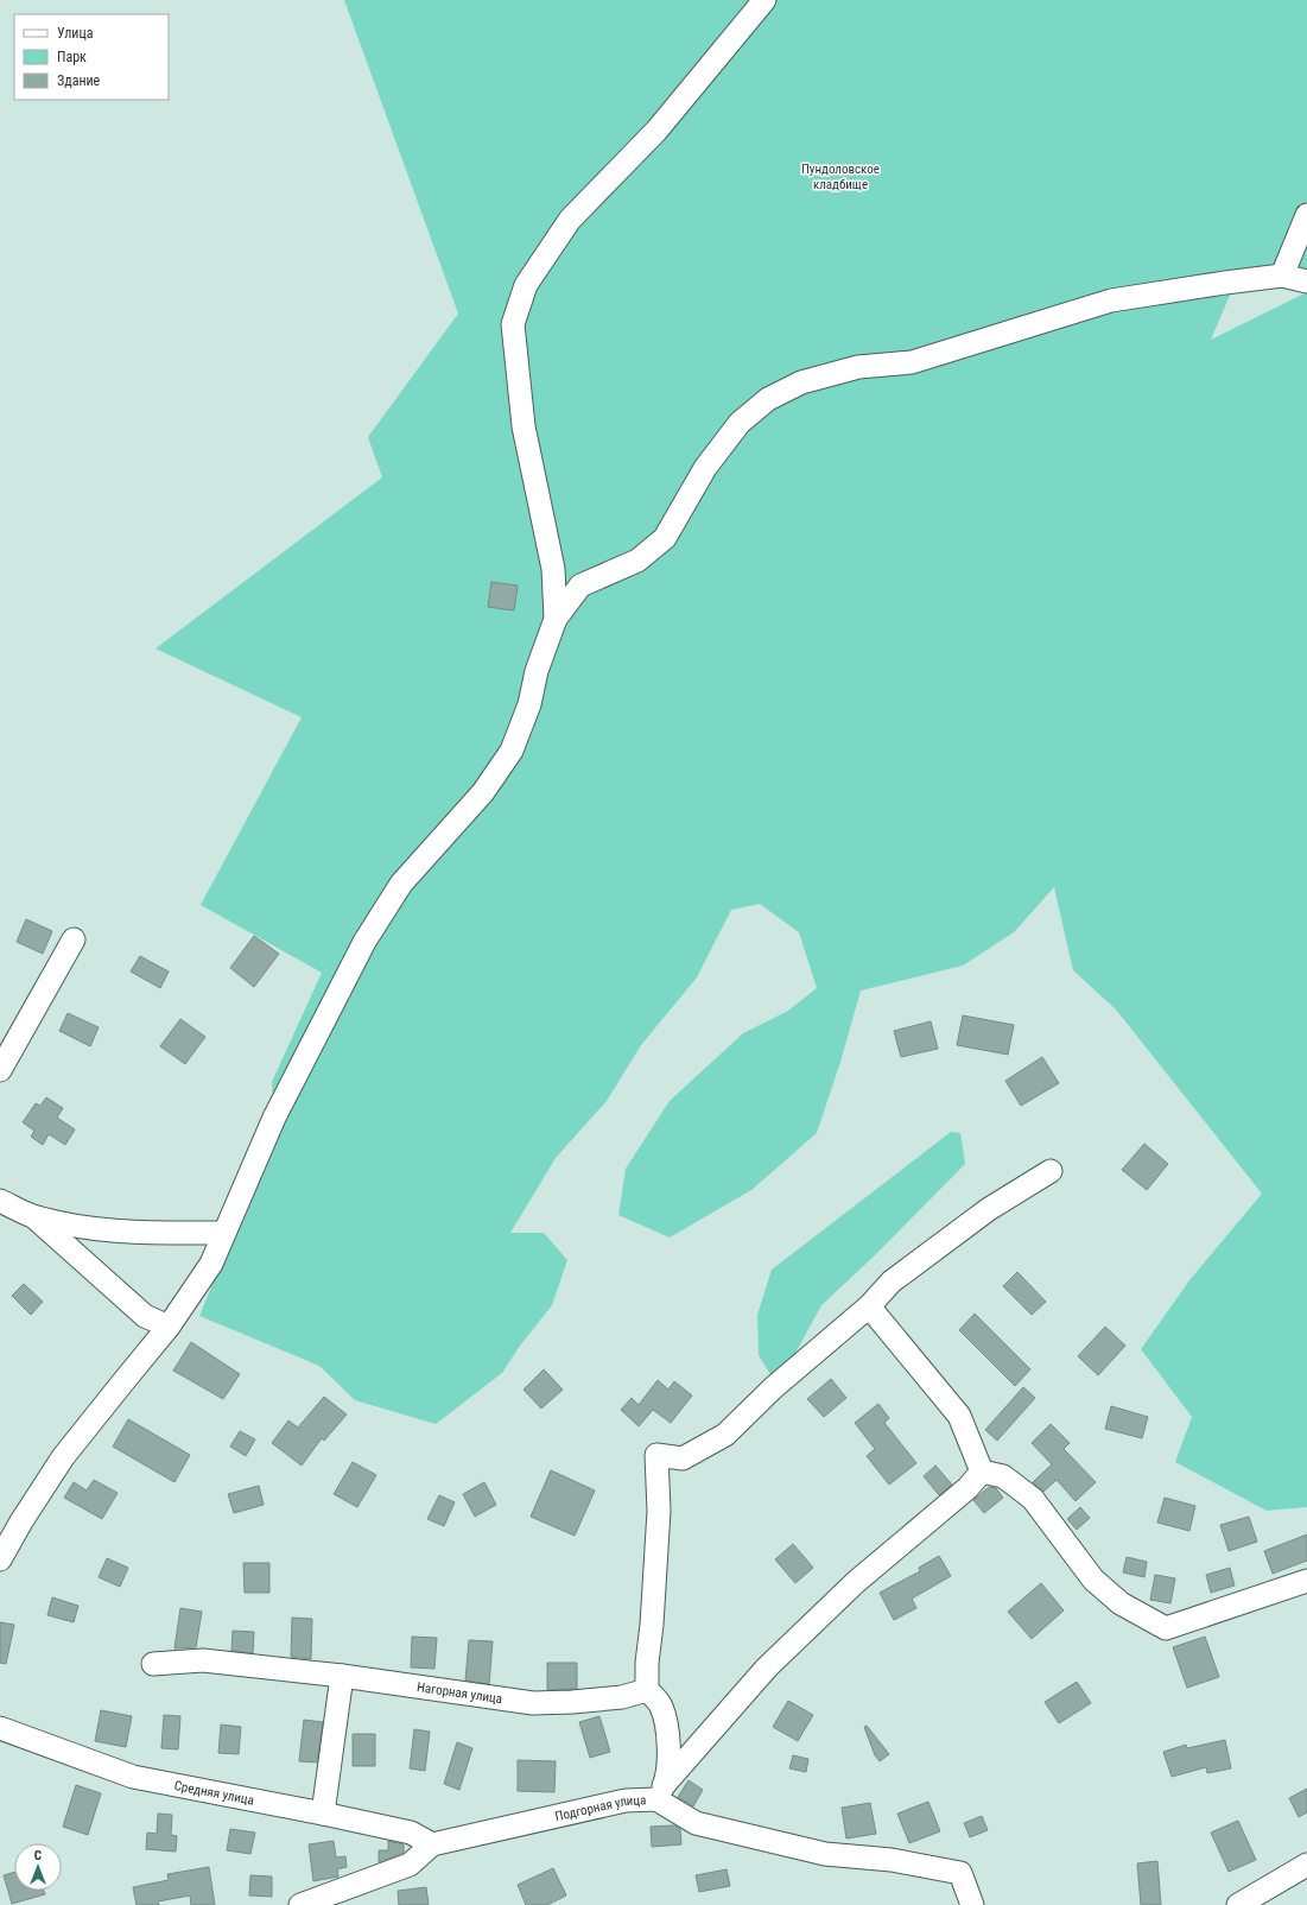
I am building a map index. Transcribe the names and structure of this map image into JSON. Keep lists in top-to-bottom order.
{
  "streets": {
    "street": ["Нагорная улица", "Средняя улица", "Подгорная улица"]
  },
  "crossings": [
    ["Средняя улица", "Подгорная улица"]
  ],
  "parks": ["Пундоловское кладбище"],
  "legend": ["Улица", "Парк", "Здание"],
  "north": "top"
}
